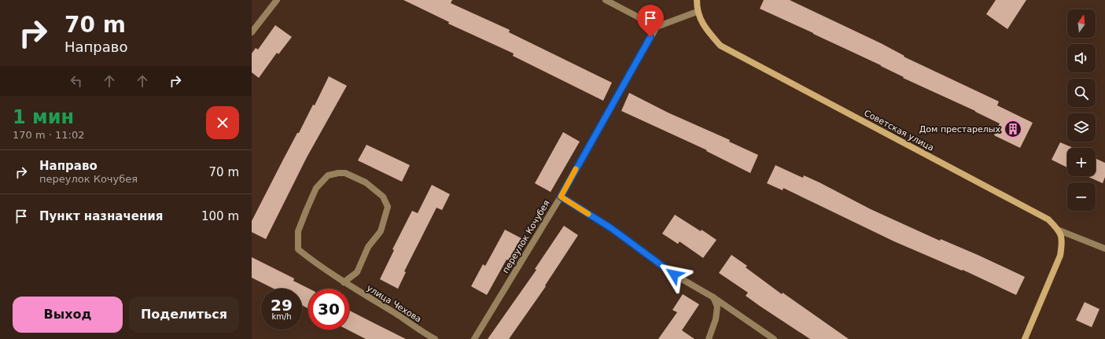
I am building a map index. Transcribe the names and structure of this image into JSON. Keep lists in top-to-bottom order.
{
  "streets": {
    "main road": ["Советская улица"],
    "street": ["переулок Кочубея", "улица Чехова"]
  },
  "places": {
    "building": ["Дом престарелых"]
  },
  "north": "top",
  "page": {
    "turn": ["70 m", "Направо"],
    "map_buttons": ["+", "−"],
    "heading": ["1 мин", "170 m · 11:02"],
    "list": [
      {
        "name": "Направо",
        "note": "переулок Кочубея",
        "value": "70 m"
      },
      {
        "name": "Пункт назначения",
        "value": "100 m"
      }
    ],
    "speed": "29 km/h",
    "limit": "30",
    "buttons": ["Выход", "Поделиться"]
  }
}
